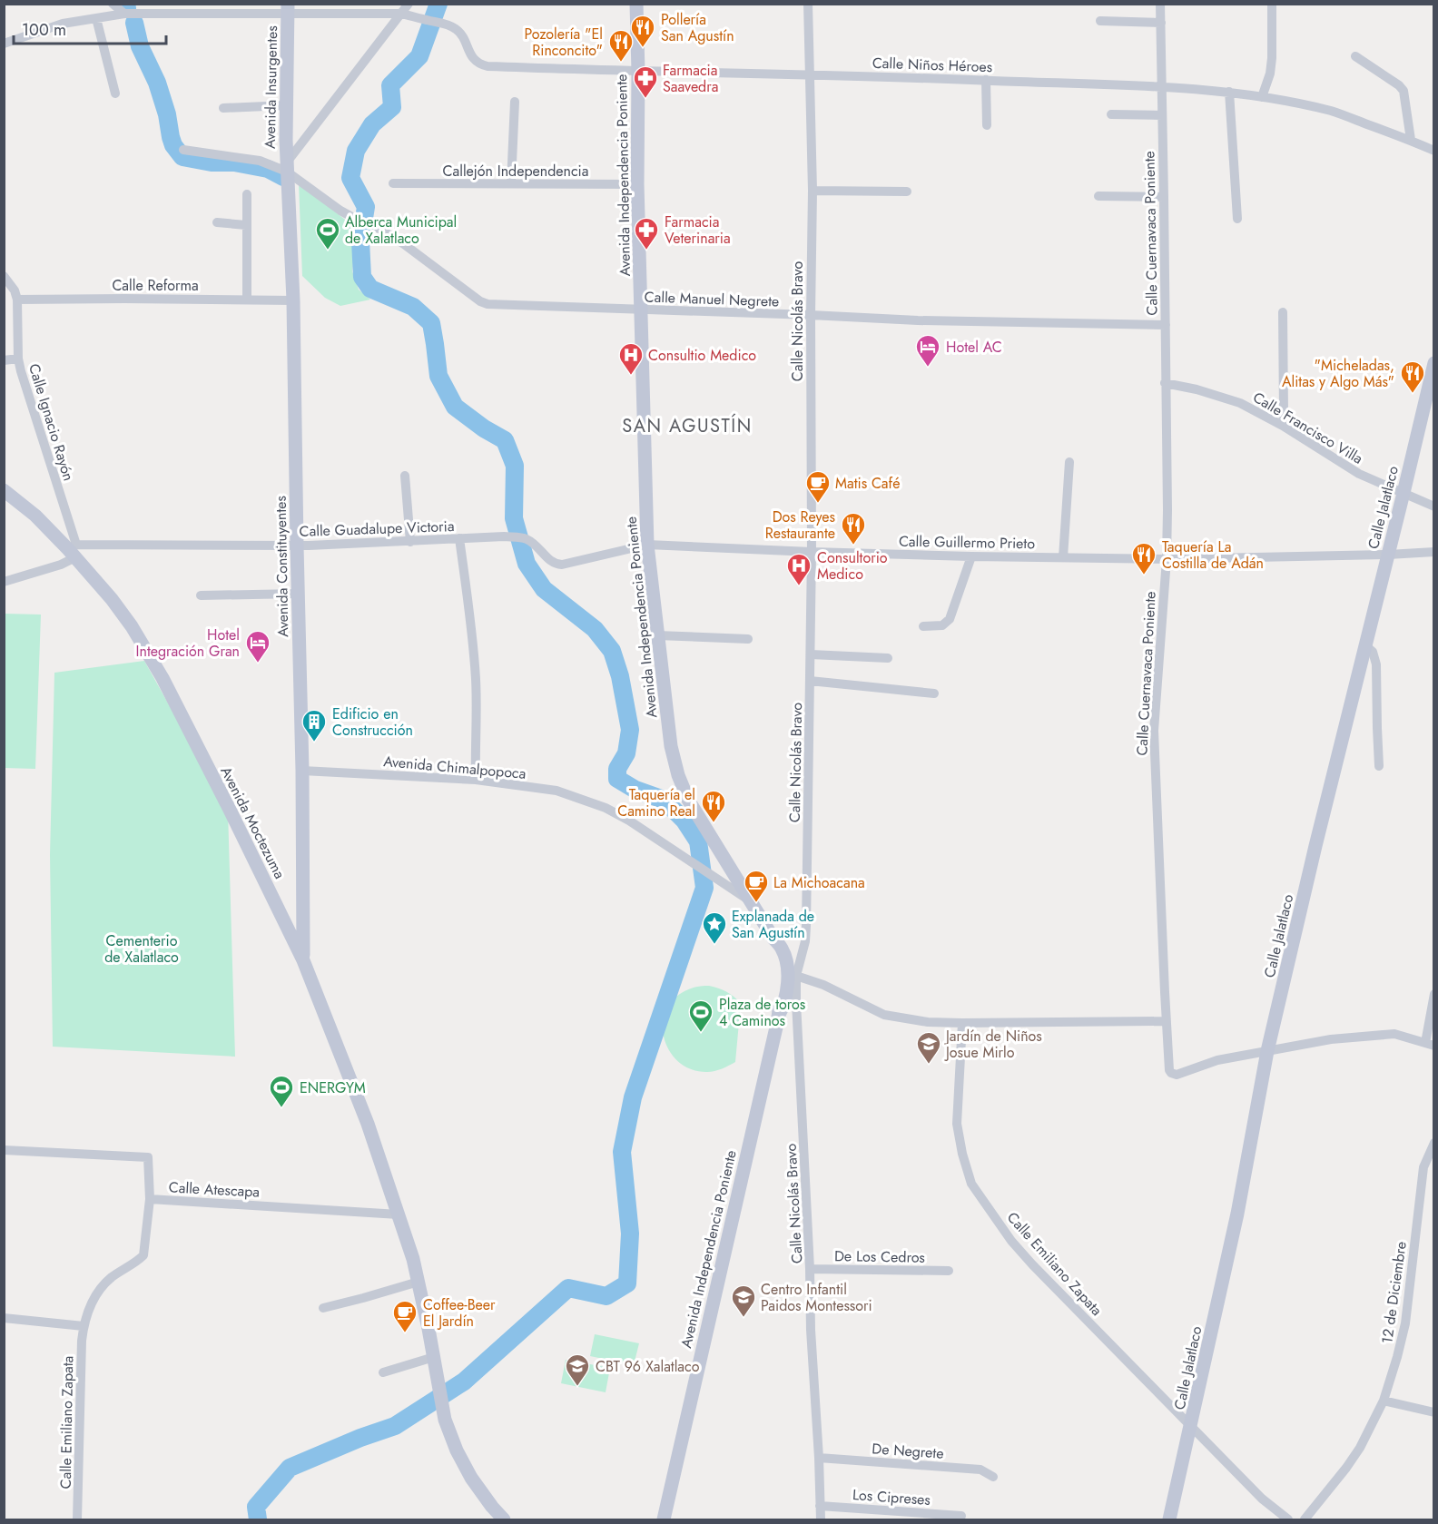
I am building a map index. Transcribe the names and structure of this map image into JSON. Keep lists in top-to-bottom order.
{
  "streets": {
    "main road": [
      "Avenida Insurgentes",
      "Avenida Independencia Poniente",
      "Calle Jalatlaco",
      "Avenida Constituyentes",
      "Avenida Moctezuma"
    ],
    "street": [
      "Calle Niños Héroes",
      "Callejón Independencia",
      "Calle Cuernavaca Poniente",
      "Calle Reforma",
      "Calle Manuel Negrete",
      "Calle Nicolás Bravo",
      "Calle Ignacio Rayón",
      "Calle Francisco Villa",
      "Calle Guadalupe Victoria",
      "Calle Guillermo Prieto",
      "Avenida Chimalpopoca",
      "Calle Atescapa",
      "De Los Cedros",
      "Calle Emiliano Zapata",
      "12 de Diciembre",
      "De Negrete",
      "Los Cipreses"
    ]
  },
  "crossings": [
    ["Calle Niños Héroes", "Avenida Independencia Poniente"],
    ["Calle Niños Héroes", "Calle Cuernavaca Poniente"],
    ["Calle Niños Héroes", "Calle Nicolás Bravo"],
    ["Avenida Insurgentes", "Calle Manuel Negrete"],
    ["Avenida Insurgentes", "Avenida Constituyentes"],
    ["Callejón Independencia", "Avenida Independencia Poniente"],
    ["Avenida Independencia Poniente", "Calle Manuel Negrete"],
    ["Avenida Independencia Poniente", "Calle Nicolás Bravo"],
    ["Avenida Independencia Poniente", "Calle Guillermo Prieto"],
    ["Avenida Independencia Poniente", "Avenida Chimalpopoca"],
    ["Calle Cuernavaca Poniente", "Calle Manuel Negrete"],
    ["Calle Cuernavaca Poniente", "Calle Francisco Villa"],
    ["Calle Cuernavaca Poniente", "Calle Jalatlaco"],
    ["Calle Cuernavaca Poniente", "Calle Guillermo Prieto"],
    ["Calle Reforma", "Calle Ignacio Rayón"],
    ["Calle Reforma", "Avenida Constituyentes"],
    ["Calle Manuel Negrete", "Calle Nicolás Bravo"],
    ["Calle Manuel Negrete", "Avenida Constituyentes"],
    ["Calle Nicolás Bravo", "Calle Guillermo Prieto"],
    ["Calle Nicolás Bravo", "De Los Cedros"],
    ["Calle Nicolás Bravo", "De Negrete"],
    ["Calle Nicolás Bravo", "Los Cipreses"],
    ["Calle Ignacio Rayón", "Calle Guadalupe Victoria"],
    ["Calle Ignacio Rayón", "Avenida Moctezuma"],
    ["Calle Francisco Villa", "Calle Jalatlaco"],
    ["Calle Jalatlaco", "Calle Guillermo Prieto"],
    ["Calle Jalatlaco", "Calle Emiliano Zapata"],
    ["Calle Guadalupe Victoria", "Calle Guillermo Prieto"],
    ["Calle Guadalupe Victoria", "Avenida Constituyentes"],
    ["Calle Guadalupe Victoria", "Avenida Moctezuma"],
    ["Avenida Constituyentes", "Avenida Chimalpopoca"],
    ["Avenida Constituyentes", "Avenida Moctezuma"],
    ["Avenida Moctezuma", "Calle Atescapa"],
    ["Calle Atescapa", "Calle Emiliano Zapata"]
  ],
  "districts": ["SAN AGUSTÍN"],
  "parks": ["Cementerio de Xalatlaco"],
  "places": {
    "restaurant": [
      "Pollería San Agustín",
      "Pozolería \"El Rinconcito\"",
      "\"Micheladas, Alitas y Algo Más\"",
      "Dos Reyes Restaurante",
      "Taquería La Costilla de Adán",
      "Taquería el Camino Real"
    ],
    "pharmacy": ["Farmacia Saavedra", "Farmacia Veterinaria"],
    "sports": ["Alberca Municipal de Xalatlaco", "Plaza de toros 4 Caminos", "ENERGYM"],
    "hotel": ["Hotel AC", "Hotel Integración Gran"],
    "hospital": ["Consultio Medico", "Consultorio Medico"],
    "cafe": ["Matis Café", "La Michoacana", "Coffee-Beer El Jardín"],
    "building": ["Edificio en Construcción"],
    "place": ["Explanada de San Agustín"],
    "school or university": ["Jardín de Niños Josue Mirlo", "Centro Infantil Paidos Montessori", "CBT 96 Xalatlaco"]
  },
  "scale_bar": "100 m"
}
